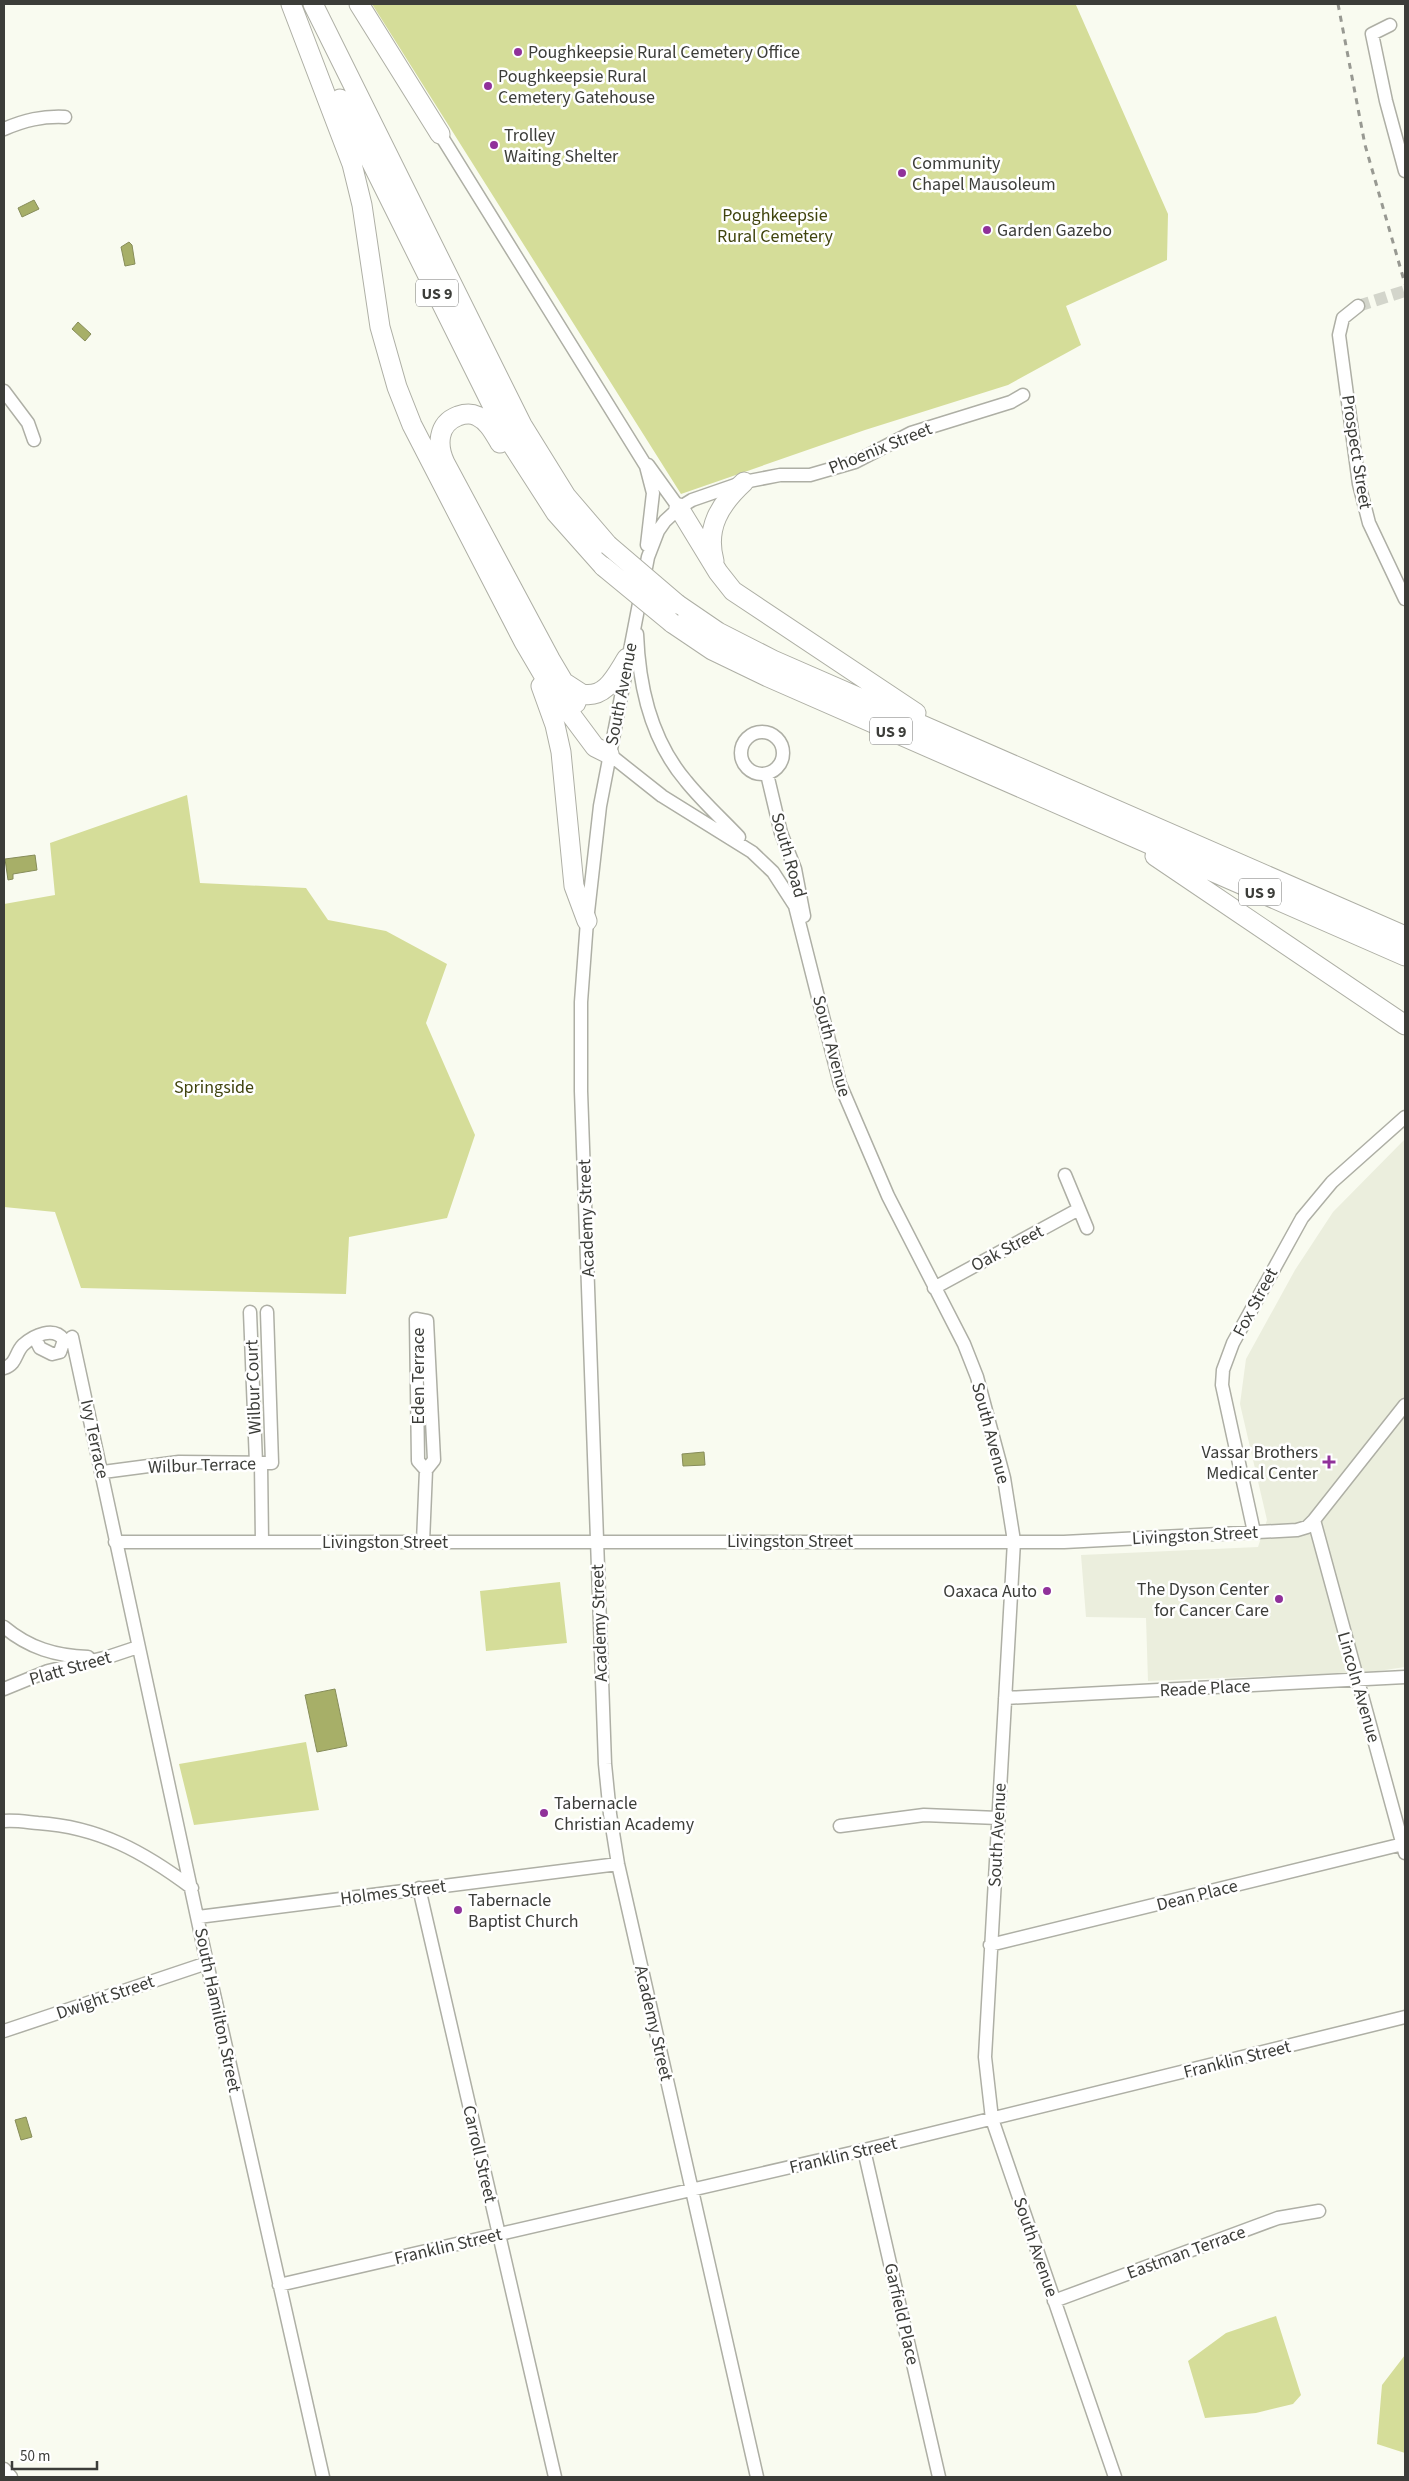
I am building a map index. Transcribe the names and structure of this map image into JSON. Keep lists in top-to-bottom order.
{
  "streets": {
    "highway": ["US 9"],
    "street": [
      "Phoenix Street",
      "Prospect Street",
      "South Avenue",
      "South Road",
      "Academy Street",
      "Oak Street",
      "Fox Street",
      "Eden Terrace",
      "Wilbur Court",
      "Ivy Terrace",
      "Wilbur Terrace",
      "Livingston Street",
      "Platt Street",
      "Lincoln Avenue",
      "Reade Place",
      "Holmes Street",
      "Dean Place",
      "Dwight Street",
      "South Hamilton Street",
      "Franklin Street",
      "Carroll Street",
      "Eastman Terrace",
      "Garfield Place"
    ]
  },
  "crossings": [
    ["Phoenix Street", "South Avenue"],
    ["South Avenue", "South Road"],
    ["South Avenue", "Academy Street"],
    ["South Avenue", "Oak Street"],
    ["South Avenue", "Livingston Street"],
    ["South Avenue", "Reade Place"],
    ["South Avenue", "Dean Place"],
    ["South Avenue", "Franklin Street"],
    ["South Avenue", "Eastman Terrace"],
    ["Academy Street", "Livingston Street"],
    ["Academy Street", "Holmes Street"],
    ["Academy Street", "Franklin Street"],
    ["Fox Street", "Livingston Street"],
    ["Eden Terrace", "Livingston Street"],
    ["Wilbur Court", "Wilbur Terrace"],
    ["Wilbur Court", "Livingston Street"],
    ["Ivy Terrace", "Wilbur Terrace"],
    ["Ivy Terrace", "Livingston Street"],
    ["Ivy Terrace", "South Hamilton Street"],
    ["Livingston Street", "Lincoln Avenue"],
    ["Livingston Street", "South Hamilton Street"],
    ["Platt Street", "South Hamilton Street"],
    ["Lincoln Avenue", "Reade Place"],
    ["Lincoln Avenue", "Dean Place"],
    ["Holmes Street", "South Hamilton Street"],
    ["Holmes Street", "Carroll Street"],
    ["Dwight Street", "South Hamilton Street"],
    ["South Hamilton Street", "Franklin Street"],
    ["Franklin Street", "Carroll Street"],
    ["Franklin Street", "Garfield Place"]
  ],
  "parks": ["Poughkeepsie Rural Cemetery", "Springside"],
  "places": {
    "other": [
      "Poughkeepsie Rural Cemetery Office",
      "Poughkeepsie Rural Cemetery Gatehouse",
      "Trolley Waiting Shelter",
      "Community Chapel Mausoleum",
      "Garden Gazebo",
      "Oaxaca Auto",
      "The Dyson Center for Cancer Care",
      "Tabernacle Christian Academy",
      "Tabernacle Baptist Church"
    ],
    "health": ["Vassar Brothers Medical Center"]
  },
  "scale_bar": "50 m"
}
